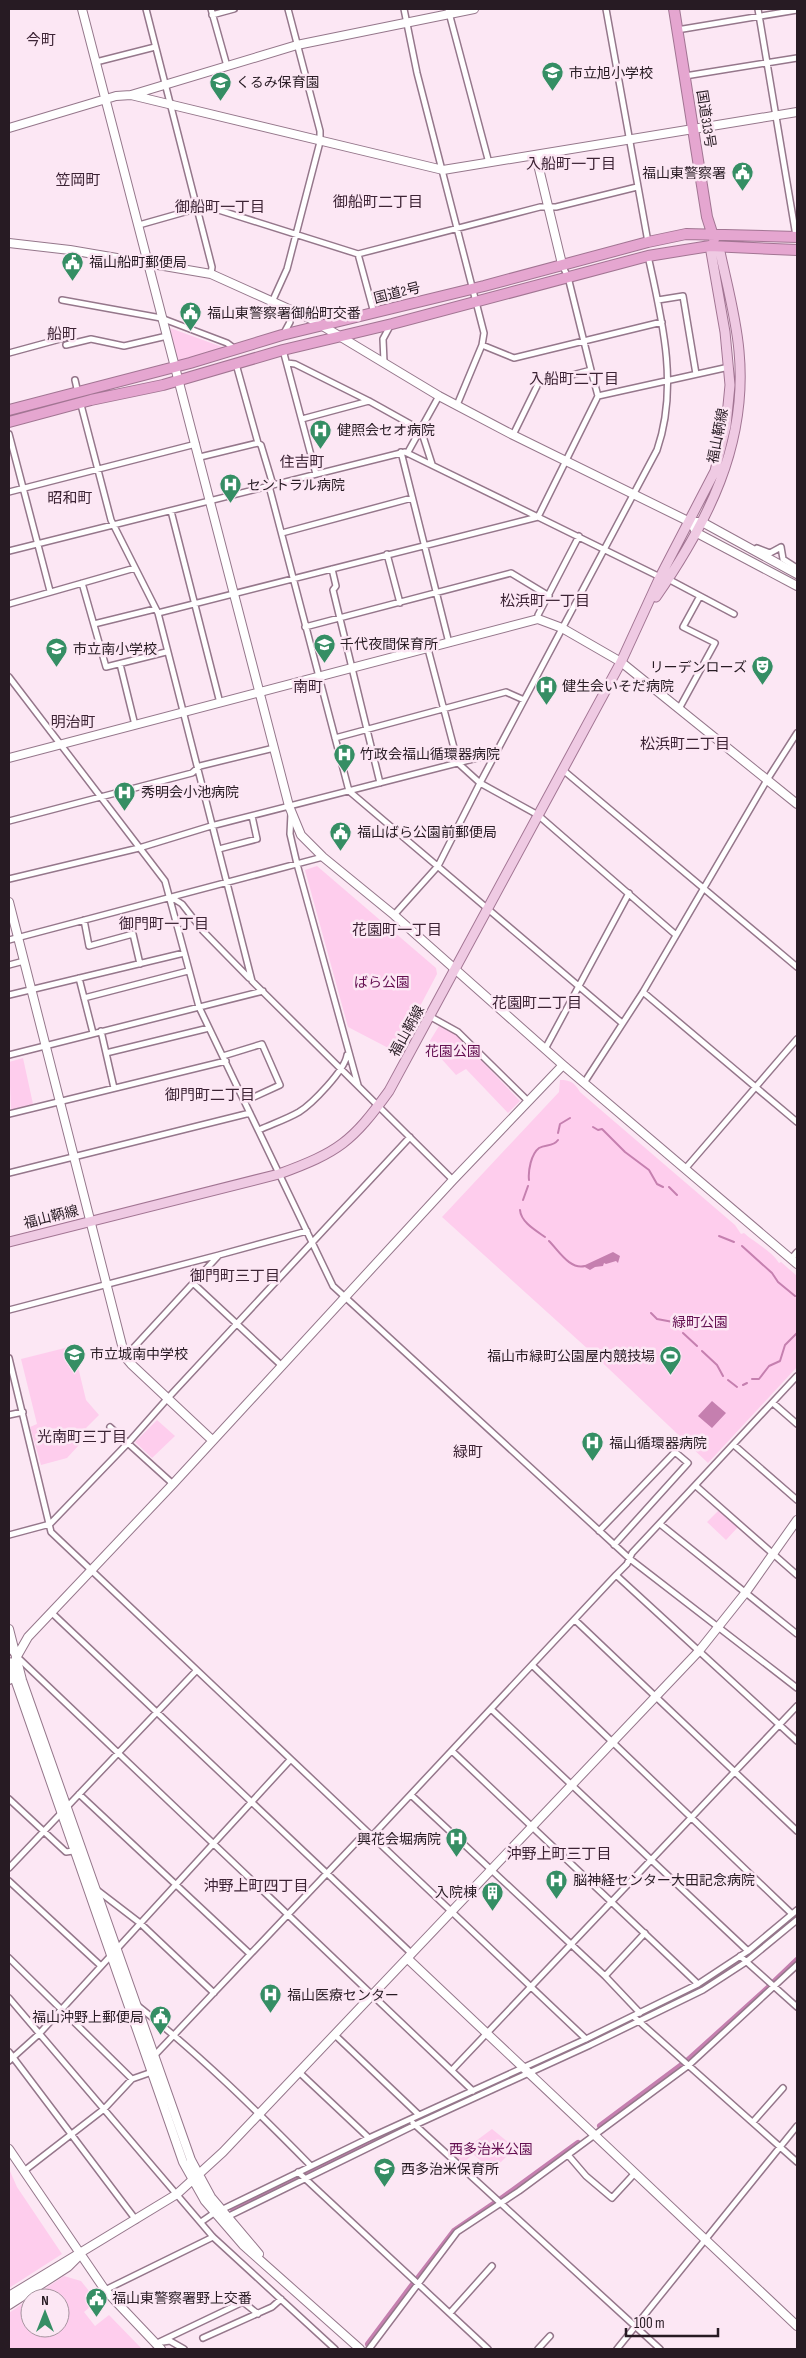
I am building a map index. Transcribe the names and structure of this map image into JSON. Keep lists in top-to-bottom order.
{
  "streets": {
    "highway": ["国道313号", "国道2号"],
    "main road": ["福山鞆線"]
  },
  "crossings": [
    ["国道313号", "国道2号"],
    ["国道313号", "福山鞆線"],
    ["国道2号", "福山鞆線"]
  ],
  "districts": [
    "今町",
    "入船町一丁目",
    "笠岡町",
    "御船町二丁目",
    "御船町一丁目",
    "船町",
    "入船町二丁目",
    "住吉町",
    "昭和町",
    "松浜町一丁目",
    "南町",
    "明治町",
    "松浜町二丁目",
    "御門町一丁目",
    "花園町一丁目",
    "花園町二丁目",
    "御門町二丁目",
    "御門町三丁目",
    "光南町三丁目",
    "緑町",
    "沖野上町三丁目",
    "沖野上町四丁目"
  ],
  "parks": [
    "ばら公園",
    "花園公園",
    "緑町公園",
    "西多治米公園"
  ],
  "places": {
    "school or university": [
      "市立旭小学校",
      "くるみ保育園",
      "千代夜間保育所",
      "市立南小学校",
      "市立城南中学校",
      "西多治米保育所"
    ],
    "public building": [
      "福山東警察署",
      "福山船町郵便局",
      "福山東警察署御船町交番",
      "福山ばら公園前郵便局",
      "福山沖野上郵便局",
      "福山東警察署野上交番"
    ],
    "hospital": [
      "健照会セオ病院",
      "セントラル病院",
      "健生会いそだ病院",
      "竹政会福山循環器病院",
      "秀明会小池病院",
      "福山循環器病院",
      "興花会堀病院",
      "脳神経センター大田記念病院",
      "福山医療センター"
    ],
    "theatre": ["リーデンローズ"],
    "sports": ["福山市緑町公園屋内競技場"],
    "building": ["入院棟"]
  },
  "scale_bar": "100 m",
  "north": "top"
}
